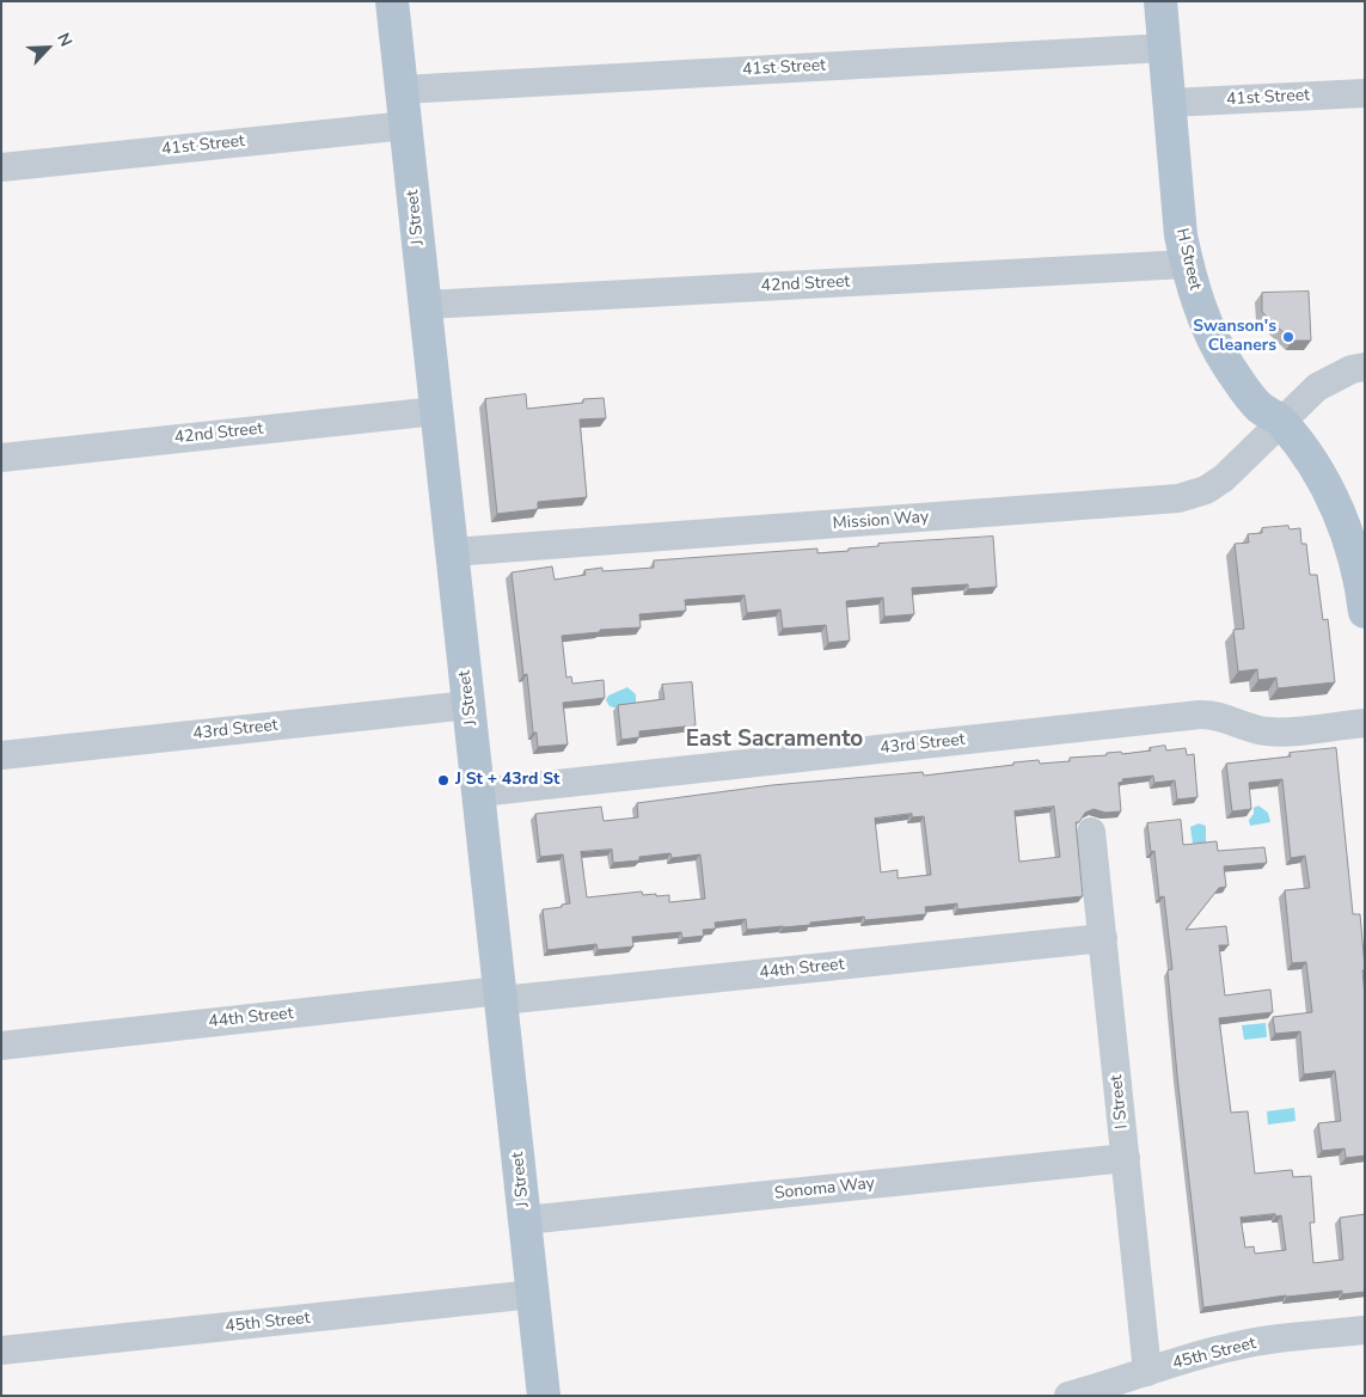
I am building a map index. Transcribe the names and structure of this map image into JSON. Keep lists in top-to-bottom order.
{
  "streets": {
    "main road": ["J Street", "H Street"],
    "street": [
      "41st Street",
      "42nd Street",
      "Mission Way",
      "43rd Street",
      "44th Street",
      "I Street",
      "Sonoma Way",
      "45th Street"
    ]
  },
  "crossings": [
    ["41st Street", "J Street"],
    ["41st Street", "H Street"],
    ["J Street", "42nd Street"],
    ["J Street", "Mission Way"],
    ["J Street", "43rd Street"],
    ["J Street", "44th Street"],
    ["J Street", "Sonoma Way"],
    ["J Street", "45th Street"],
    ["H Street", "42nd Street"],
    ["H Street", "Mission Way"],
    ["44th Street", "I Street"],
    ["I Street", "Sonoma Way"],
    ["I Street", "45th Street"]
  ],
  "districts": ["East Sacramento"],
  "places": ["Swanson's Cleaners", "J St + 43rd St"],
  "north": "top right"
}
